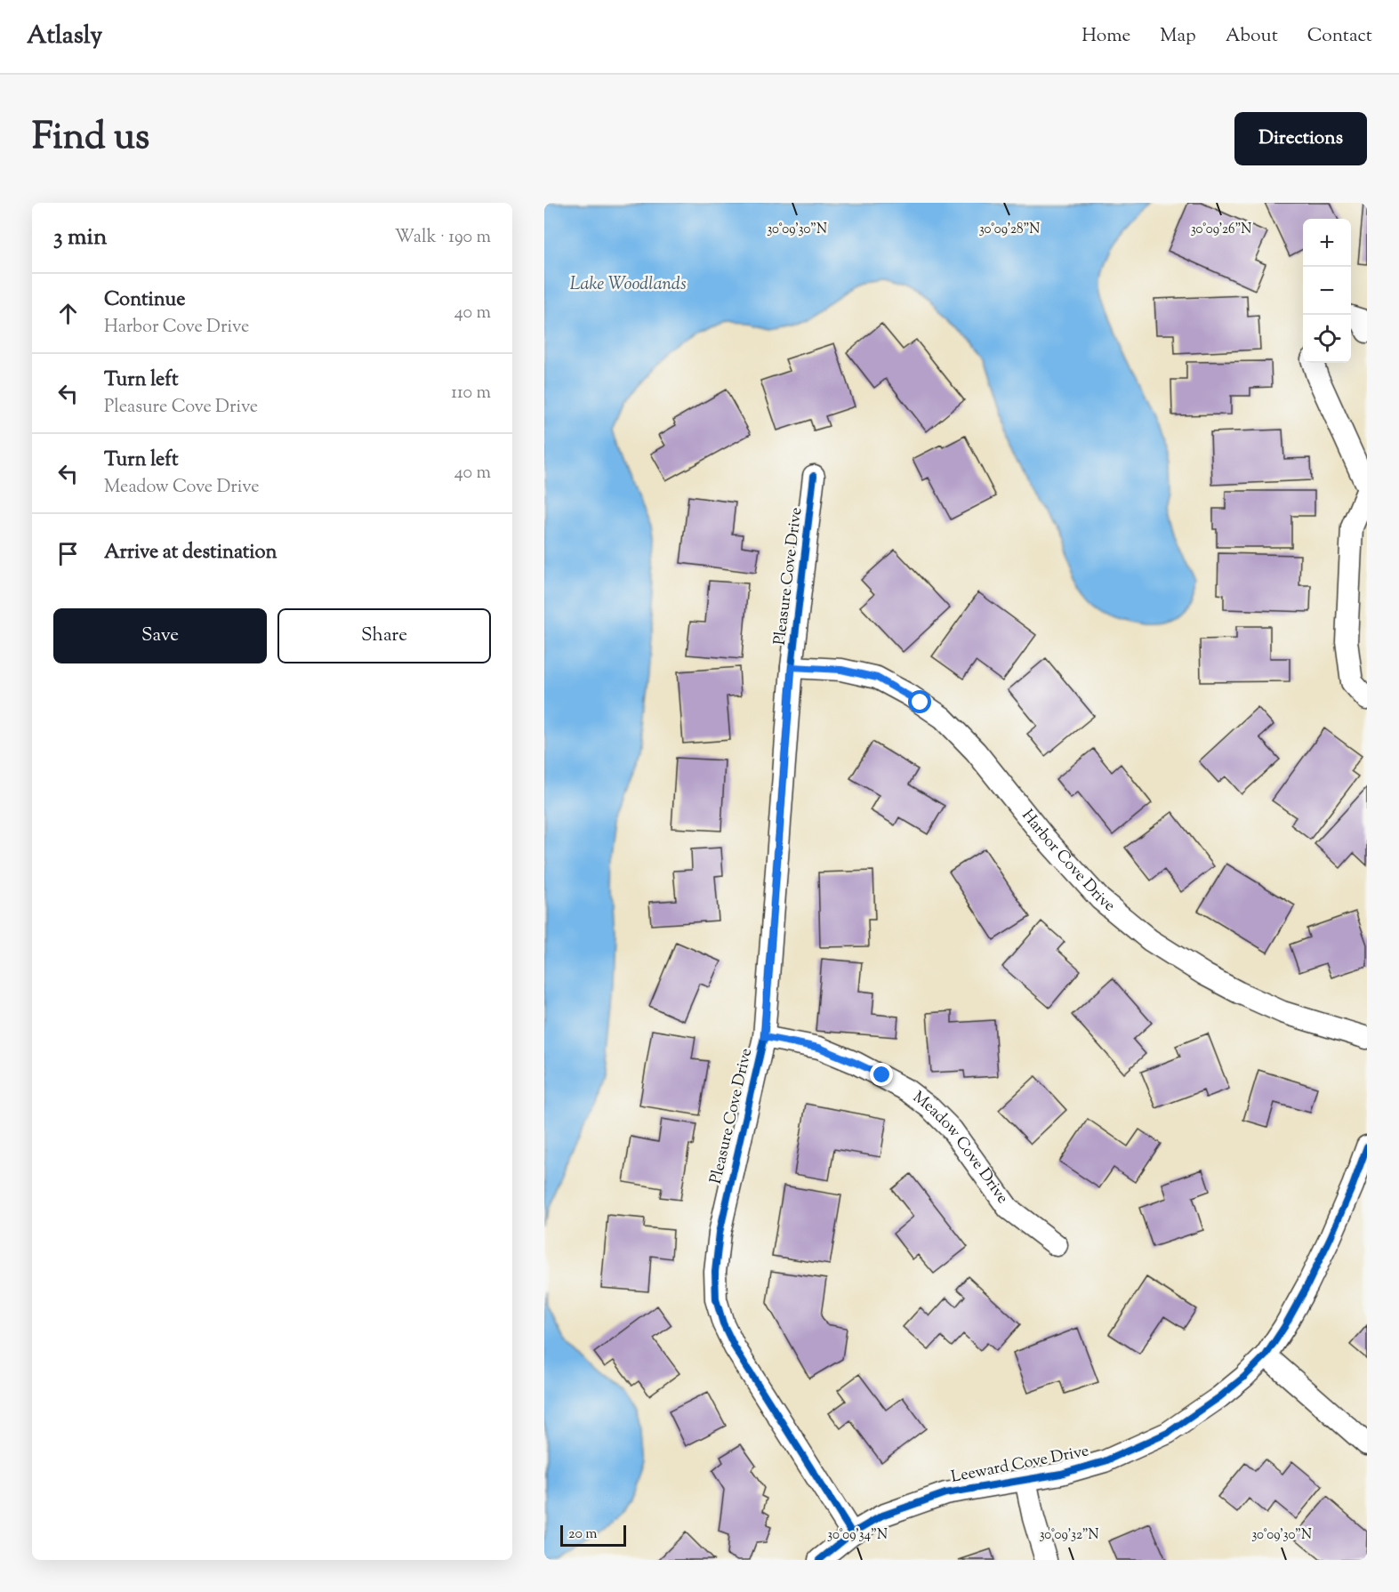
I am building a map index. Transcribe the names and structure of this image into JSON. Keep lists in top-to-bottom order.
{
  "streets": {
    "street": [
      "Pleasure Cove Drive",
      "Harbor Cove Drive",
      "Meadow Cove Drive",
      "Leeward Cove Drive"
    ]
  },
  "crossings": [
    ["Pleasure Cove Drive", "Harbor Cove Drive"],
    ["Pleasure Cove Drive", "Meadow Cove Drive"],
    ["Pleasure Cove Drive", "Leeward Cove Drive"]
  ],
  "water": ["Lake Woodlands"],
  "scale_bar": "20 m",
  "page": {
    "header": "Atlasly",
    "nav": [
      "Home",
      "Map",
      "About",
      "Contact"
    ],
    "title": "Find us",
    "buttons": [
      "Directions",
      ["Save", "Share"]
    ],
    "heading": ["3 min", "Walk · 190 m"],
    "map_buttons": ["+", "−"],
    "list": [
      ["Continue", "Harbor Cove Drive", "40 m"],
      ["Turn left", "Pleasure Cove Drive", "110 m"],
      ["Turn left", "Meadow Cove Drive", "40 m"],
      "Arrive at destination"
    ],
    "scale": "20 m"
  },
  "coordinates": [
    "30°09'30\"N",
    "30°09'28\"N",
    "30°09'26\"N",
    "30°09'34\"N",
    "30°09'32\"N"
  ]
}
